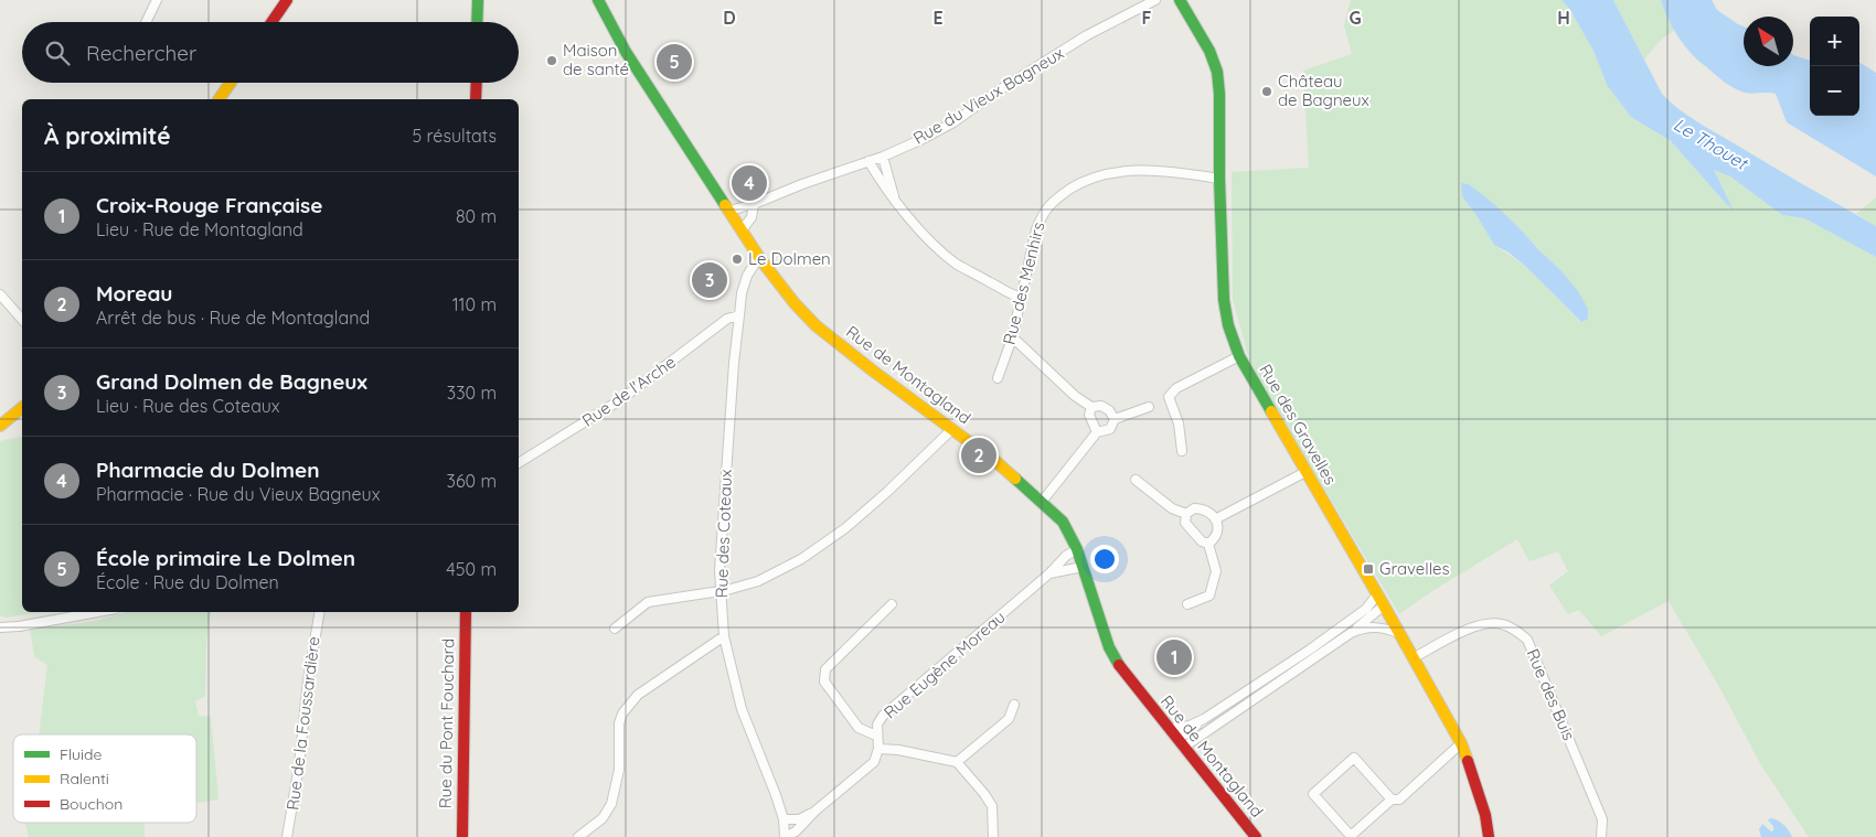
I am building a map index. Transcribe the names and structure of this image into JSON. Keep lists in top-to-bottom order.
{
  "streets": {
    "street": [
      "Rue du Vieux Bagneux",
      "Rue des Menhirs",
      "Rue de Montagland",
      "Rue de l'Arche",
      "Rue des Gravelles",
      "Rue des Coteaux",
      "Rue Eugène Moreau",
      "Rue des Buis",
      "Rue de la Foussardière",
      "Rue du Pont Fouchard"
    ]
  },
  "crossings": [
    ["Rue du Vieux Bagneux", "Rue de Montagland"],
    ["Rue des Menhirs", "Rue des Gravelles"],
    ["Rue de Montagland", "Rue des Coteaux"],
    ["Rue de Montagland", "Rue Eugène Moreau"],
    ["Rue de l'Arche", "Rue des Coteaux"],
    ["Rue des Gravelles", "Rue des Buis"]
  ],
  "water": ["Le Thouet"],
  "places": {
    "other": ["Maison de santé", "Château de Bagneux", "Le Dolmen"],
    "transit": ["Gravelles"]
  },
  "legend": ["Fluide", "Ralenti", "Bouchon"],
  "north": "top left",
  "page": {
    "map_buttons": ["+", "−"],
    "search": "Rechercher",
    "pins": [
      "5",
      "4",
      "3",
      "2",
      "1"
    ],
    "heading": ["À proximité", "5 résultats"],
    "list": [
      {
        "mark": "1",
        "name": "Croix-Rouge Française",
        "note": "Lieu · Rue de Montagland",
        "value": "80 m"
      },
      {
        "mark": "2",
        "name": "Moreau",
        "note": "Arrêt de bus · Rue de Montagland",
        "value": "110 m"
      },
      {
        "mark": "3",
        "name": "Grand Dolmen de Bagneux",
        "note": "Lieu · Rue des Coteaux",
        "value": "330 m"
      },
      {
        "mark": "4",
        "name": "Pharmacie du Dolmen",
        "note": "Pharmacie · Rue du Vieux Bagneux",
        "value": "360 m"
      },
      {
        "mark": "5",
        "name": "École primaire Le Dolmen",
        "note": "École · Rue du Dolmen",
        "value": "450 m"
      }
    ]
  },
  "grid": {
    "columns": [
      "D",
      "E",
      "F",
      "G",
      "H"
    ]
  }
}
